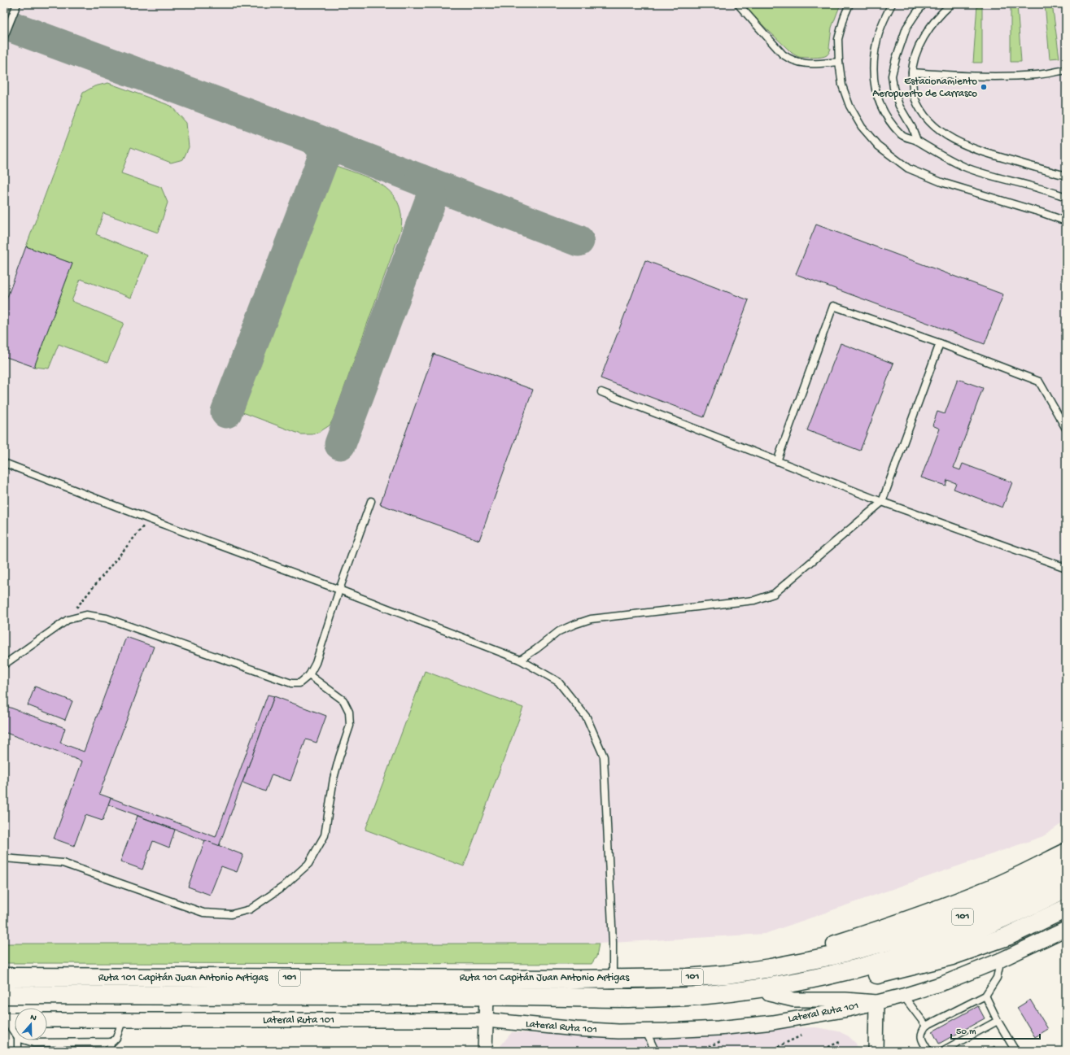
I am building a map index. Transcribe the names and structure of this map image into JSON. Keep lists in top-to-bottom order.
{
  "streets": {
    "highway": ["101", "Ruta 101 Capitán Juan Antonio Artigas"],
    "street": ["Lateral Ruta 101"]
  },
  "places": ["Estacionamiento Aeropuerto de Carrasco"],
  "scale_bar": "50 m",
  "north": "top"
}
